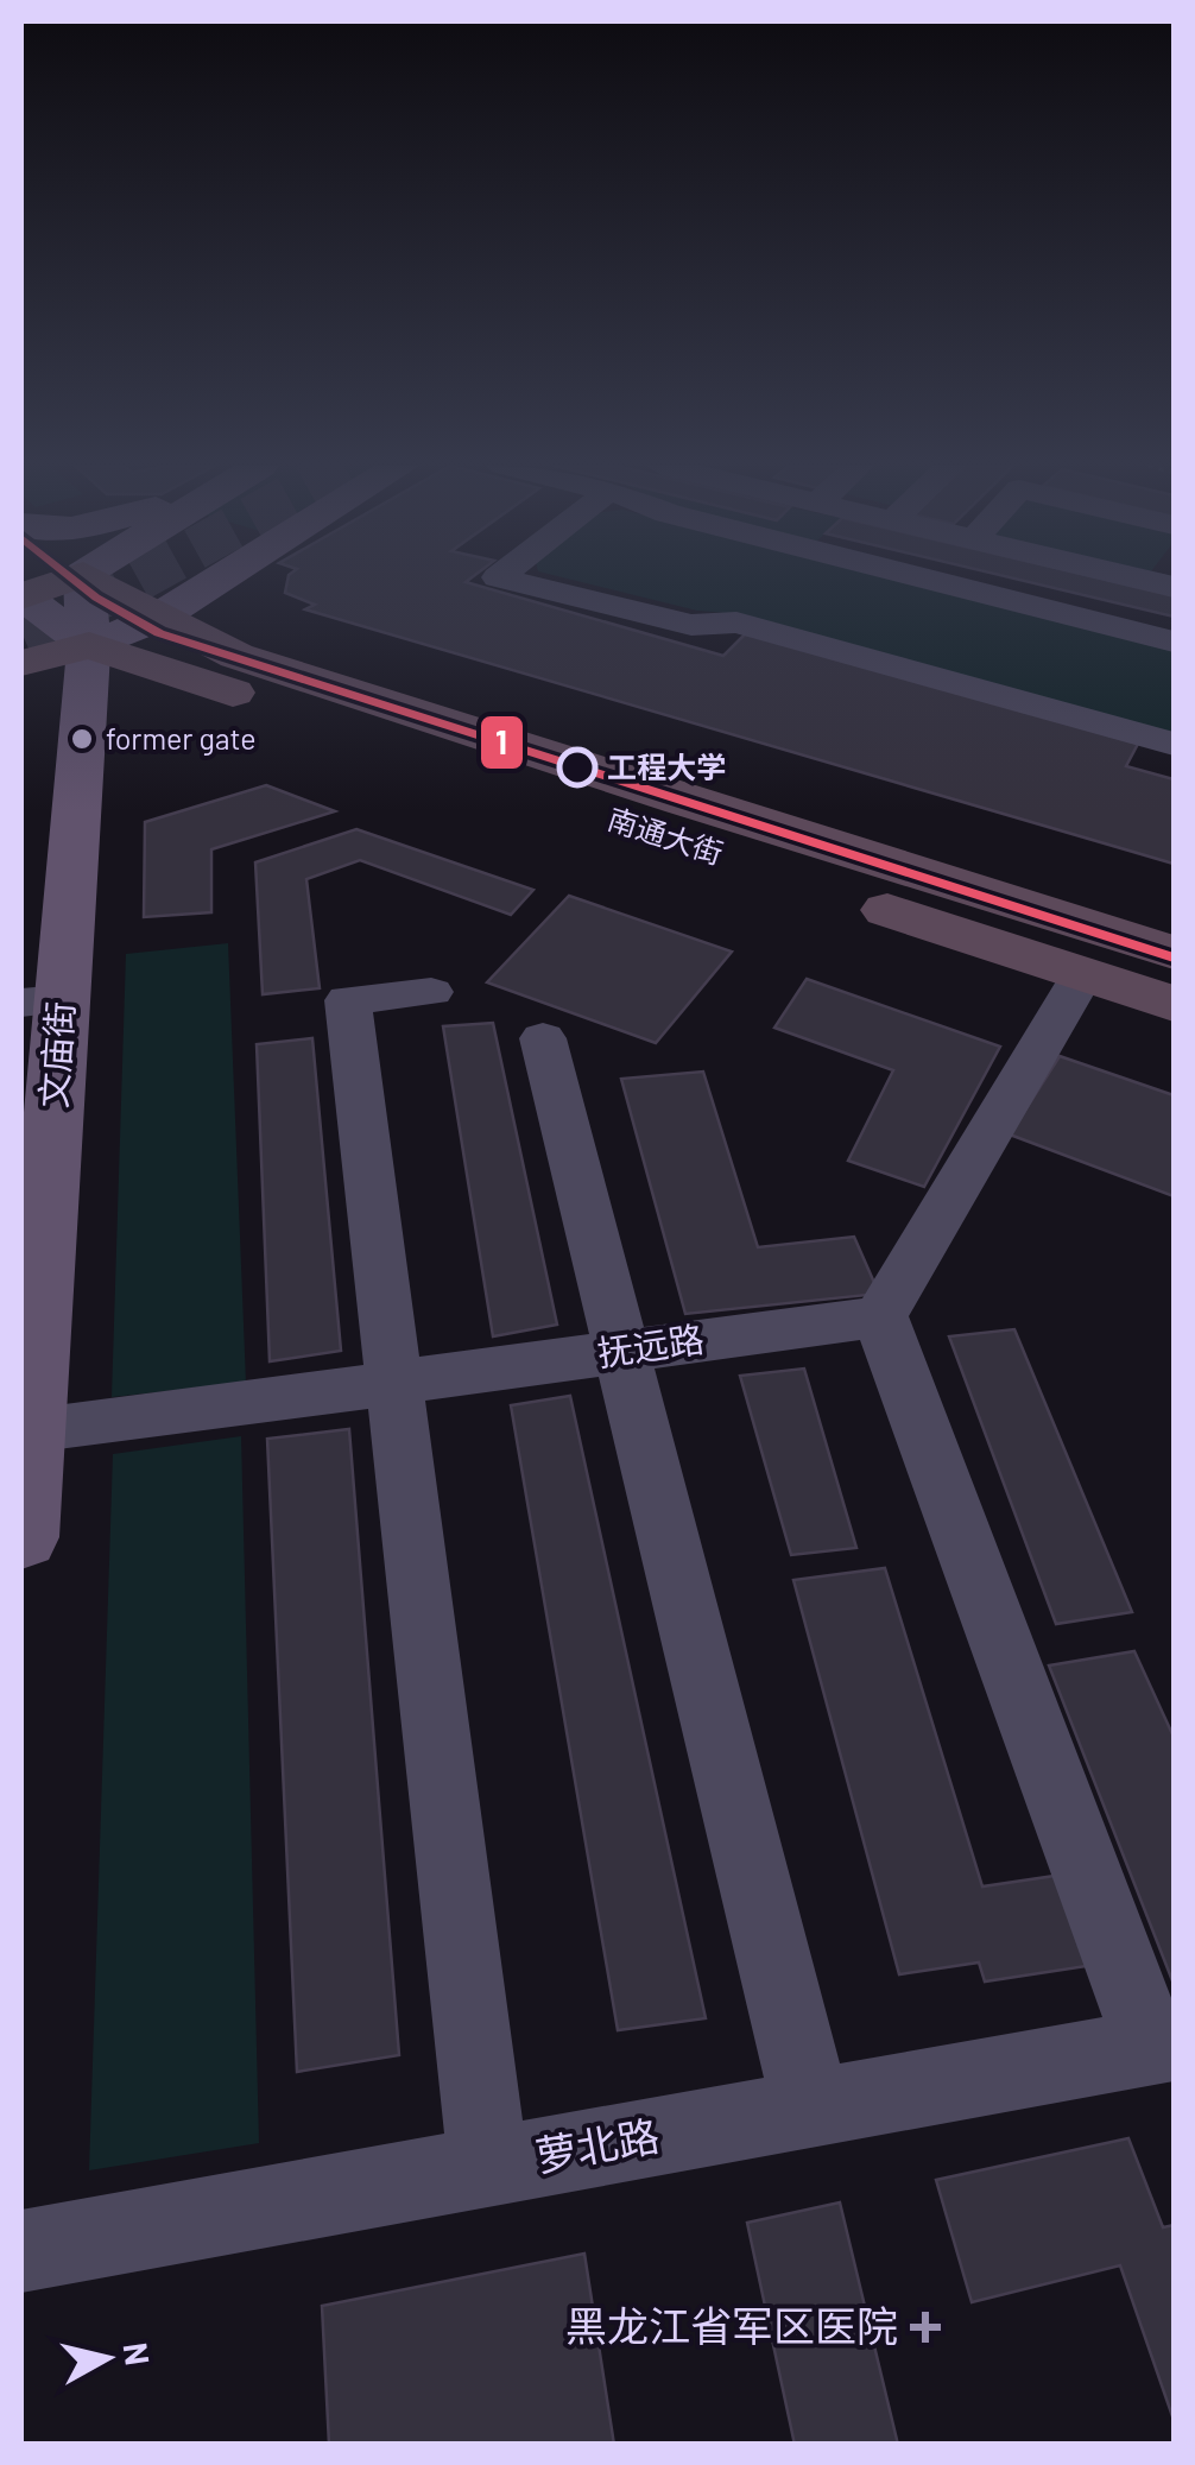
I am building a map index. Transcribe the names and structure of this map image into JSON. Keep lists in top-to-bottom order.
{
  "streets": {
    "highway": ["南通大街"],
    "main road": ["文庙街"],
    "street": ["抚远路", "萝北路"]
  },
  "crossings": [
    ["南通大街", "文庙街"],
    ["文庙街", "抚远路"]
  ],
  "places": {
    "other": ["former gate", "工程大学"],
    "health": ["黑龙江省军区医院"]
  },
  "lines": ["transit line 1"],
  "north": "right"
}
